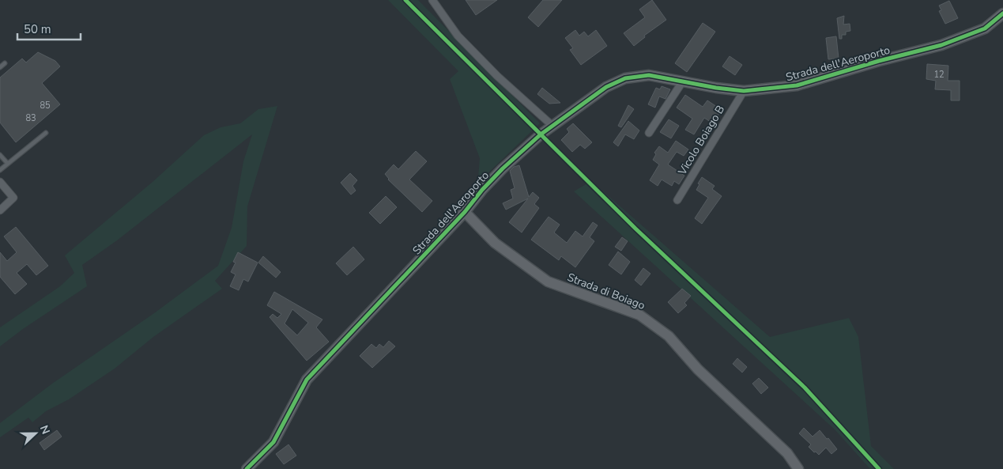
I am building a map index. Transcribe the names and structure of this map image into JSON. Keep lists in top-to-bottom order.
{
  "streets": {
    "street": ["Strada dell'Aeroporto", "Vicolo Boiago B", "Strada di Boiago"]
  },
  "crossings": [
    ["Strada dell'Aeroporto", "Vicolo Boiago B"],
    ["Strada dell'Aeroporto", "Strada di Boiago"]
  ],
  "house_numbers": ["12", "85", "83"],
  "scale_bar": "50 m",
  "north": "right"
}
